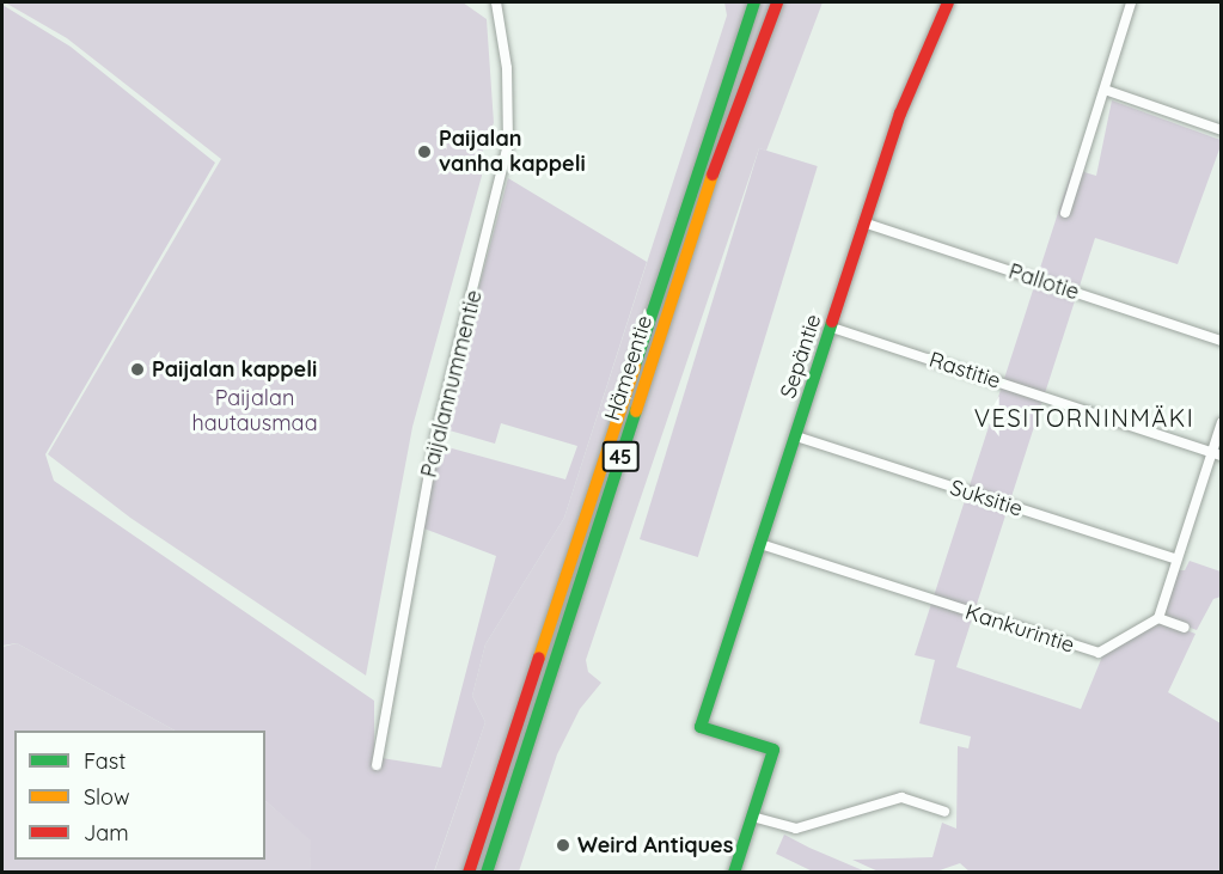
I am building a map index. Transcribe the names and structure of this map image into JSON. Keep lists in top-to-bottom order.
{
  "streets": {
    "main road": ["Sepäntie", "Hämeentie", "45"],
    "street": [
      "Pallotie",
      "Rastitie",
      "Paijalannummentie",
      "Suksitie",
      "Kankurintie"
    ]
  },
  "crossings": [
    ["Pallotie", "Sepäntie"],
    ["Sepäntie", "Rastitie"],
    ["Sepäntie", "Suksitie"],
    ["Sepäntie", "Kankurintie"]
  ],
  "districts": ["VESITORNINMÄKI"],
  "parks": ["Paijalan hautausmaa"],
  "places": ["Paijalan vanha kappeli", "Paijalan kappeli", "Weird Antiques"],
  "legend": ["Fast", "Slow", "Jam"]
}
